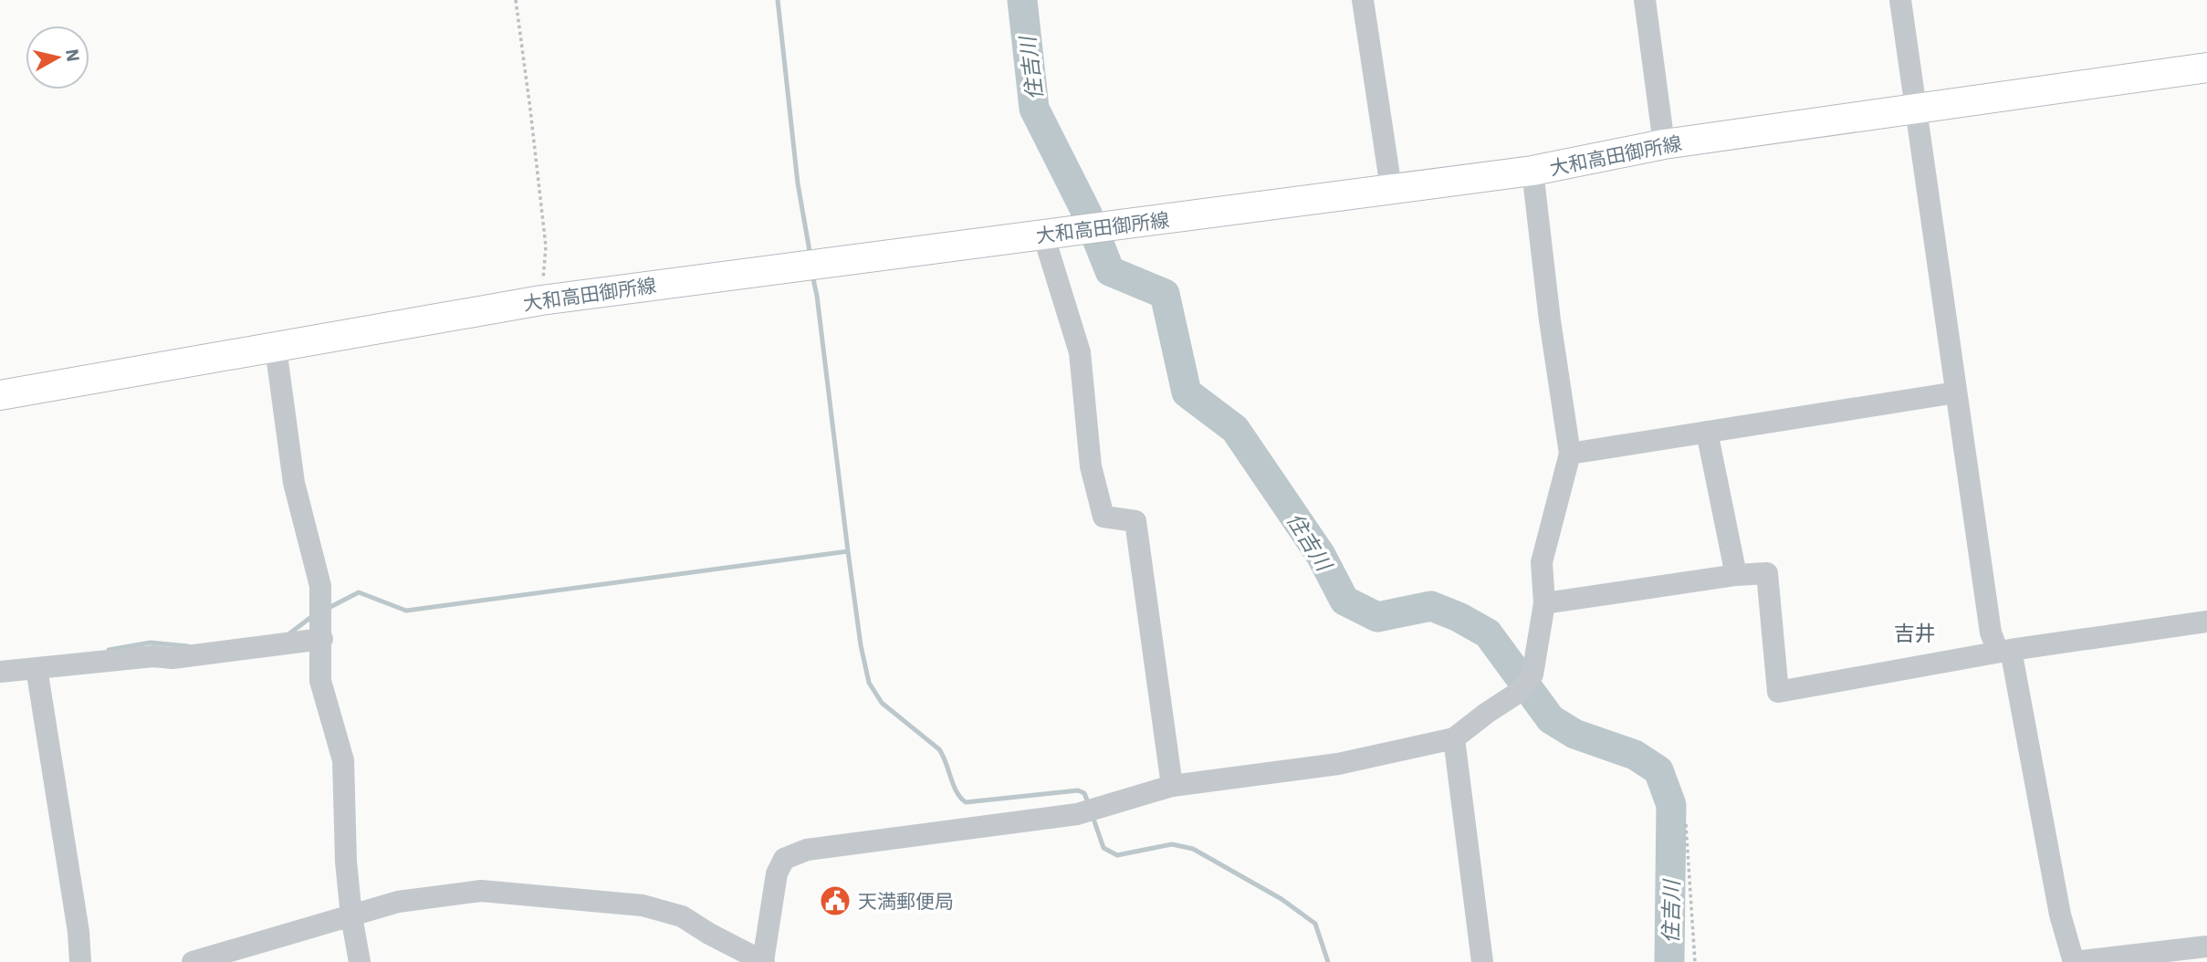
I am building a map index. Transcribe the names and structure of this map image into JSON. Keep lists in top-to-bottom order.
{
  "streets": {
    "main road": ["大和高田御所線"]
  },
  "districts": ["吉井"],
  "water": ["住吉川"],
  "places": {
    "public building": ["天満郵便局"]
  },
  "north": "right"
}
